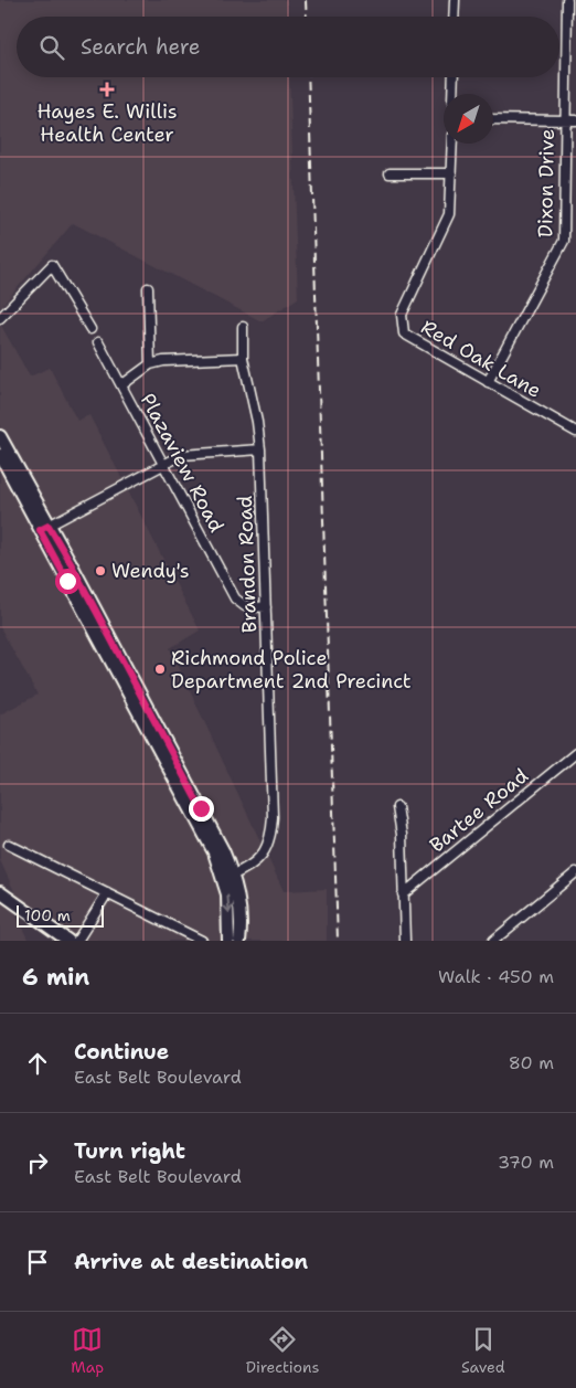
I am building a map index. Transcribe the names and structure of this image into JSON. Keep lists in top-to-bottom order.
{
  "streets": {
    "street": [
      "Dixon Drive",
      "Red Oak Lane",
      "Plazaview Road",
      "Brandon Road",
      "Bartee Road"
    ]
  },
  "crossings": [
    ["Dixon Drive", "Red Oak Lane"],
    ["Plazaview Road", "Brandon Road"]
  ],
  "places": {
    "health": ["Hayes E. Willis Health Center"],
    "other": ["Wendy's", "Richmond Police Department 2nd Precinct"]
  },
  "scale_bar": "100 m",
  "north": "bottom left",
  "page": {
    "search": "Search here",
    "scale": "100 m",
    "heading": ["6 min", "Walk · 450 m"],
    "list": [
      ["Continue", "East Belt Boulevard", "80 m"],
      ["Turn right", "East Belt Boulevard", "370 m"],
      "Arrive at destination"
    ],
    "nav": ["Map", "Directions", "Saved"]
  }
}
